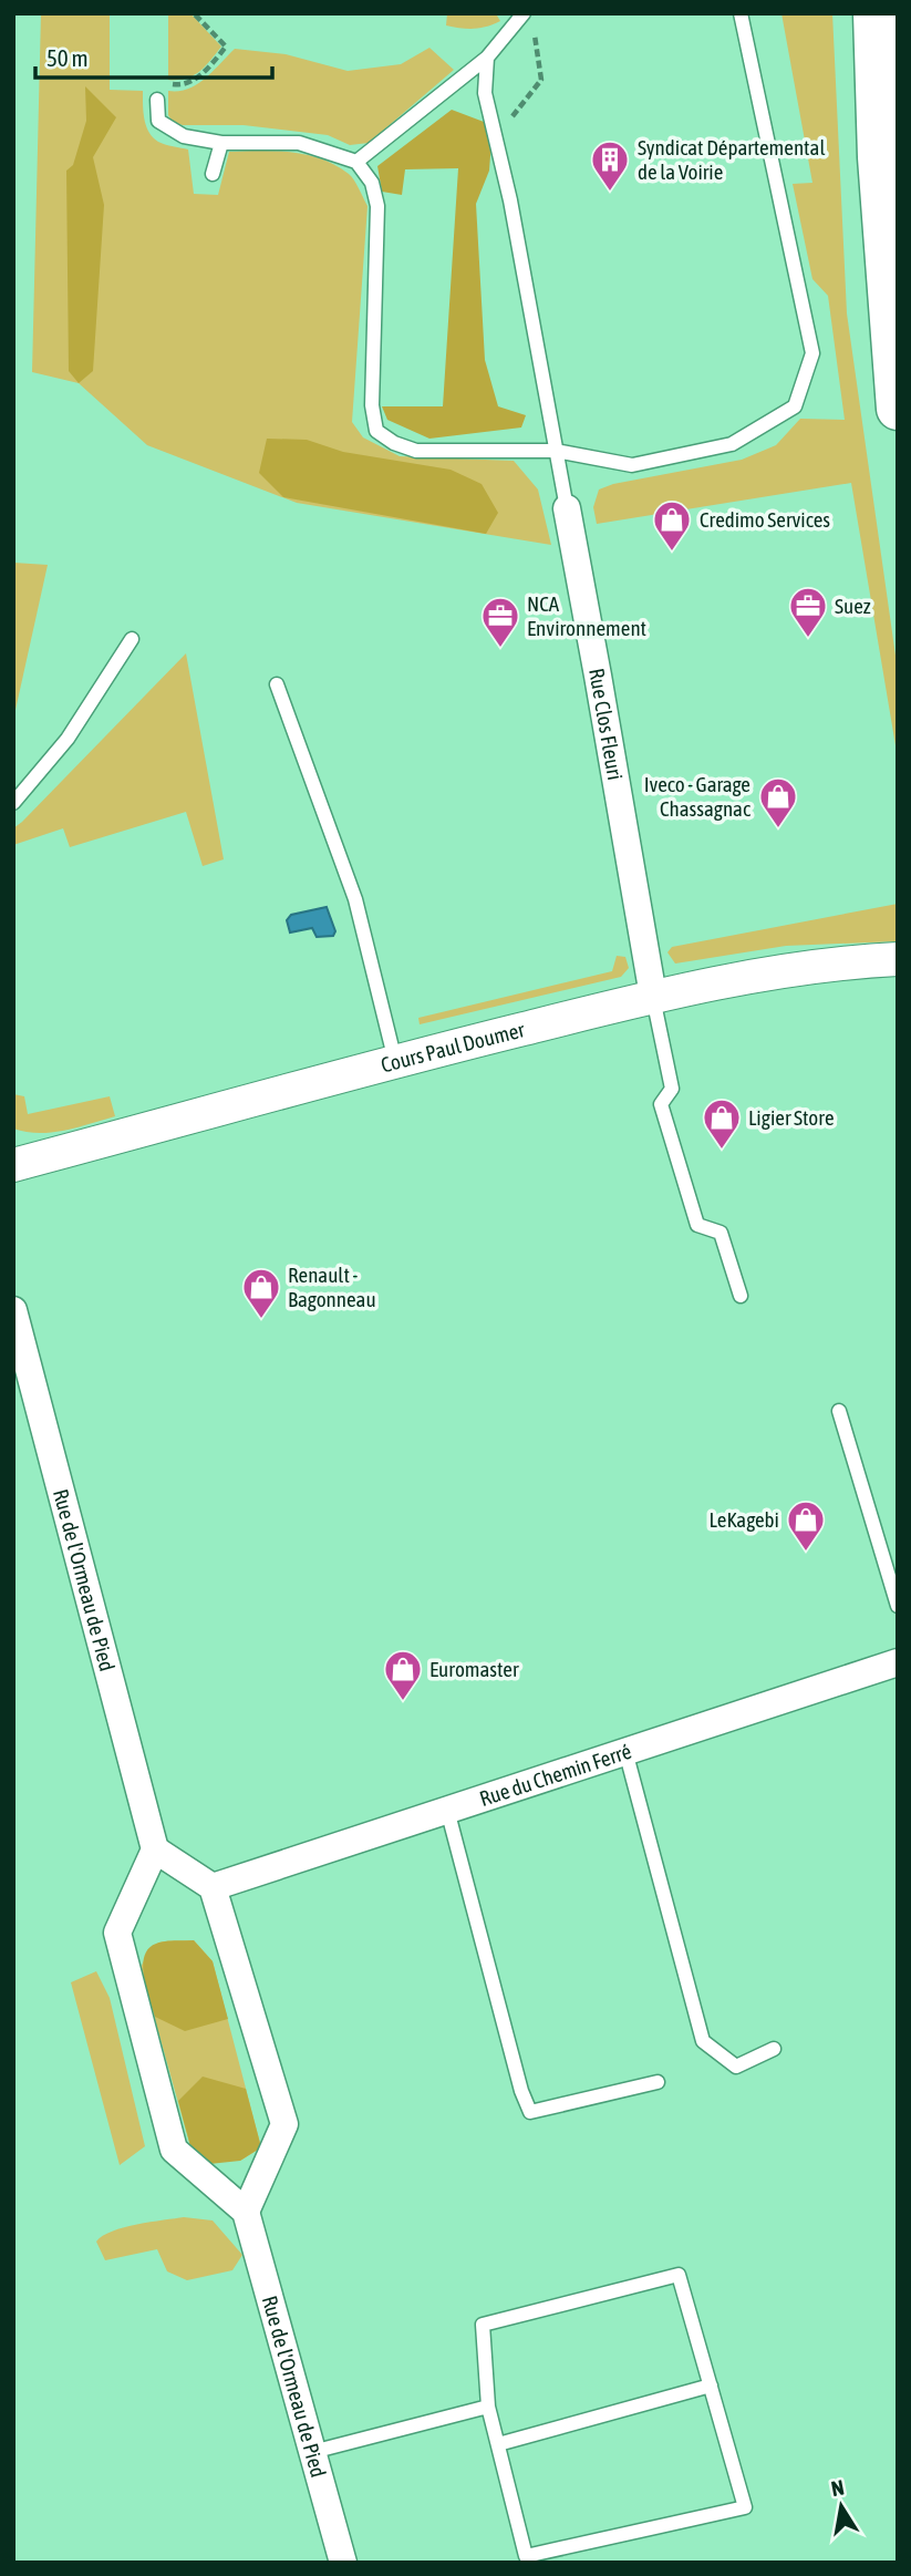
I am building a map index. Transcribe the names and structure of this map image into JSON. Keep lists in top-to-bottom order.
{
  "streets": {
    "street": [
      "Rue Clos Fleuri",
      "Cours Paul Doumer",
      "Rue de l'Ormeau de Pied",
      "Rue du Chemin Ferré"
    ]
  },
  "crossings": [
    ["Rue Clos Fleuri", "Cours Paul Doumer"]
  ],
  "places": {
    "building": ["Syndicat Départemental de la Voirie"],
    "shop": [
      "Credimo Services",
      "Iveco - Garage Chassagnac",
      "Ligier Store",
      "Renault - Bagonneau",
      "LeKagebi",
      "Euromaster"
    ],
    "office": ["Suez", "NCA Environnement"]
  },
  "scale_bar": "50 m",
  "north": "top"
}
